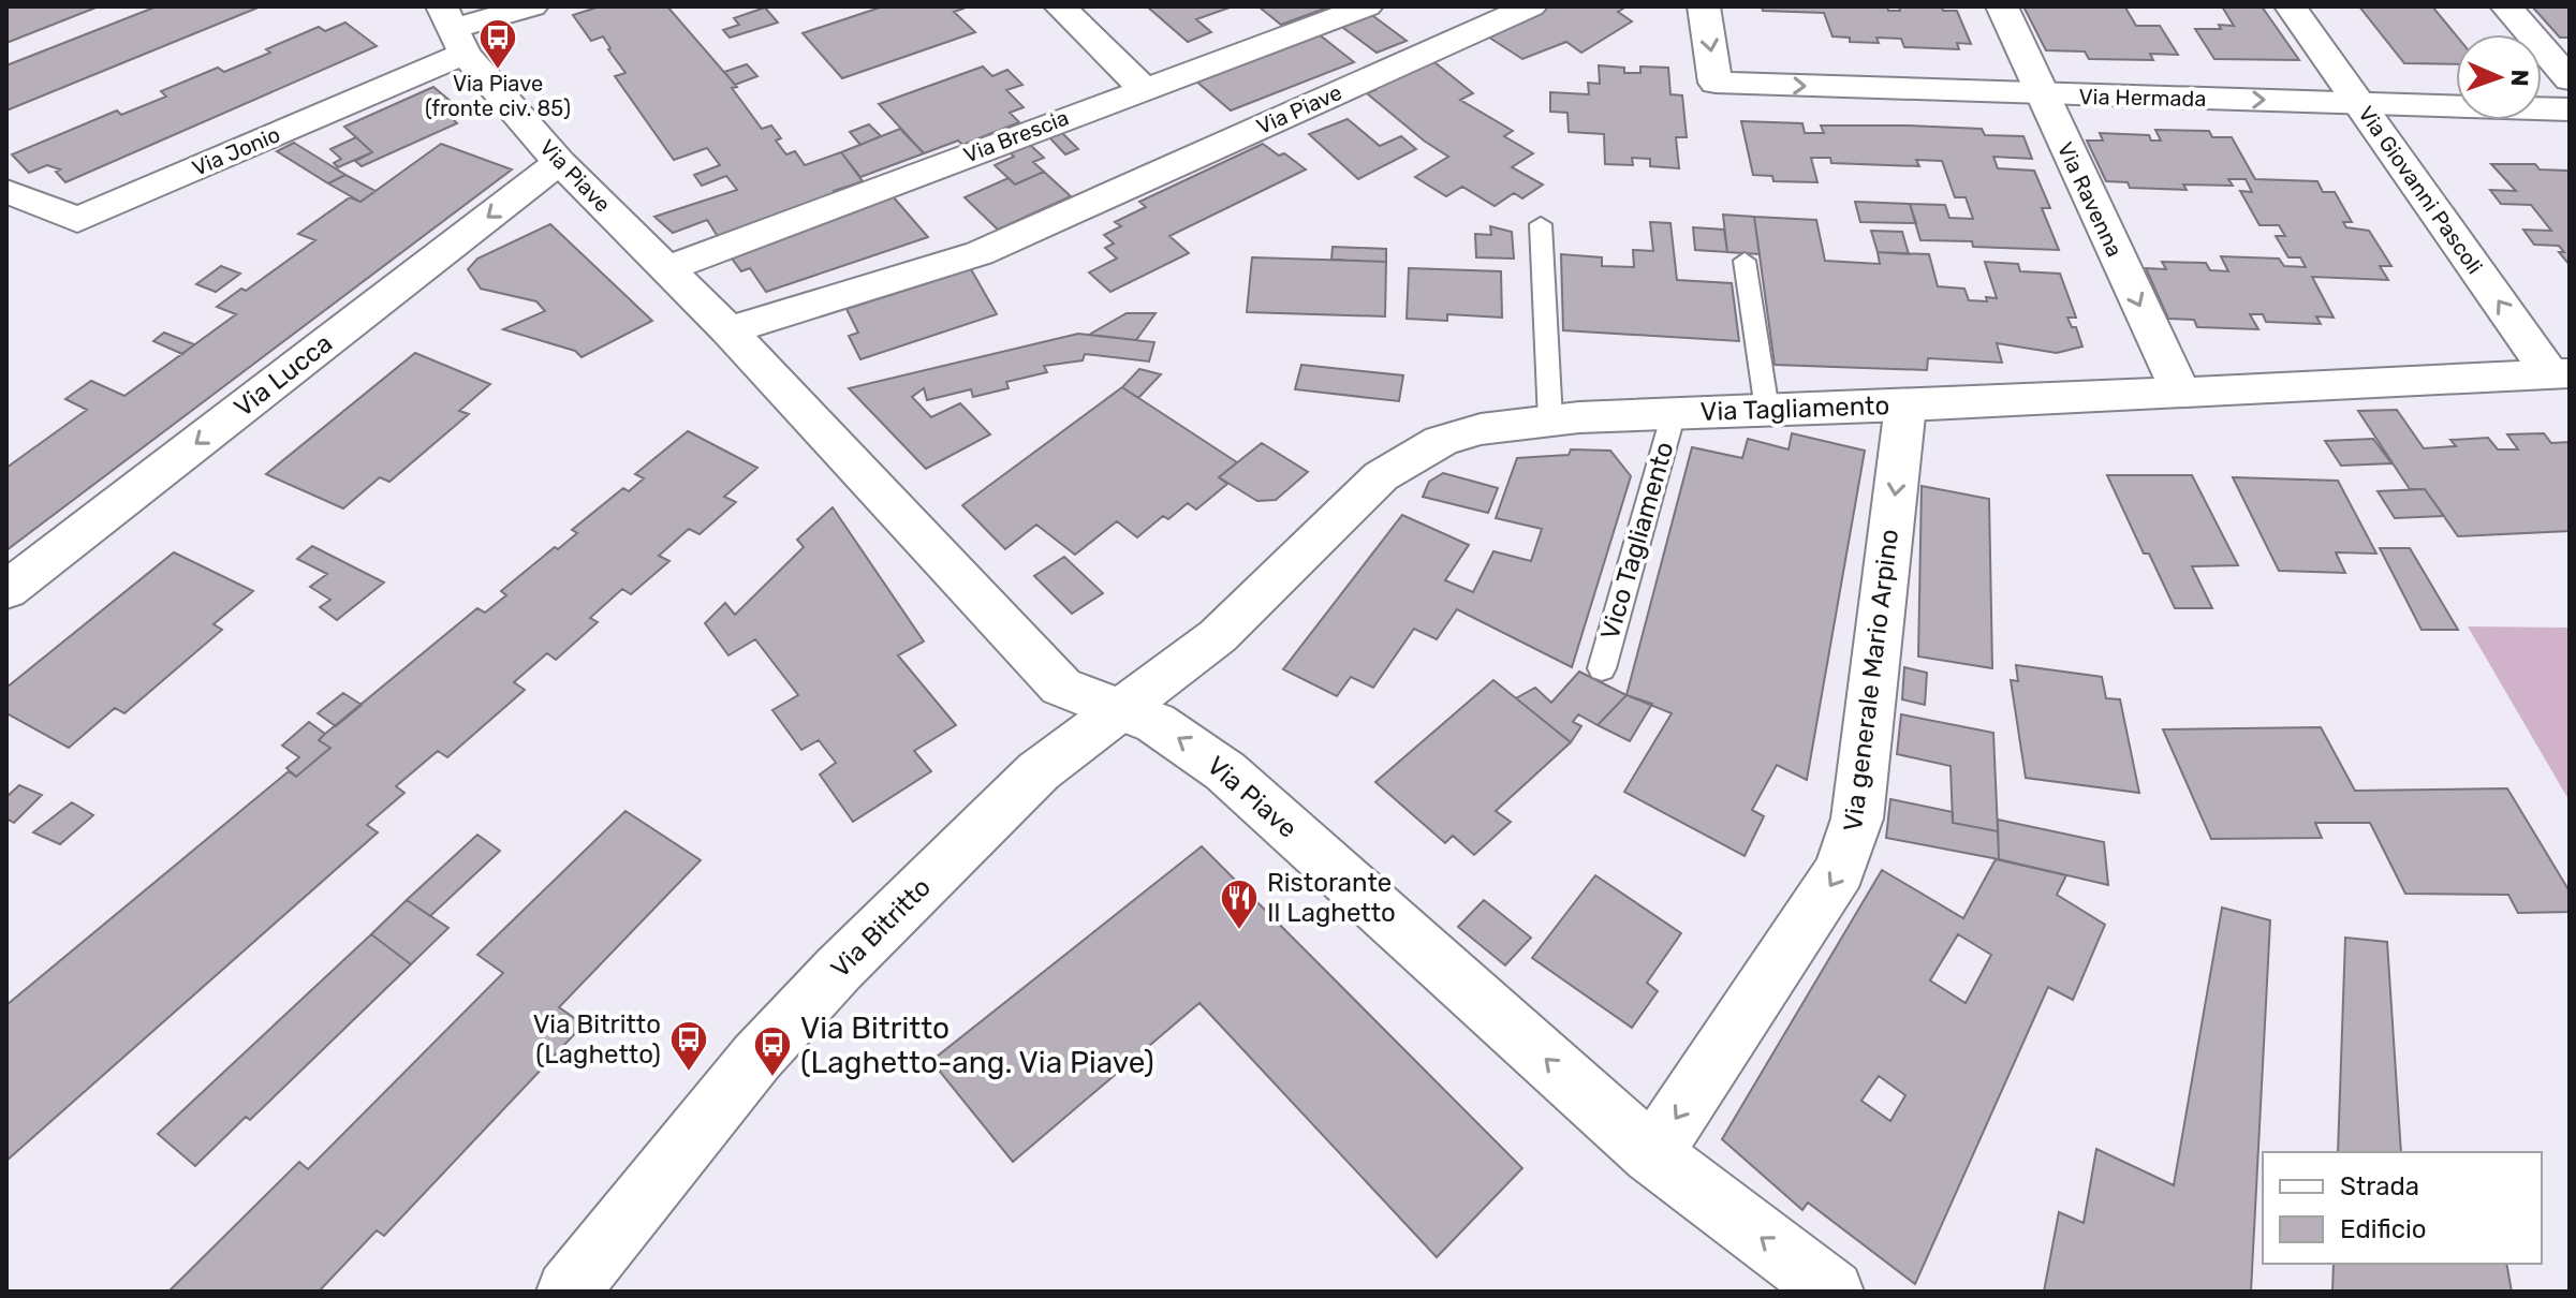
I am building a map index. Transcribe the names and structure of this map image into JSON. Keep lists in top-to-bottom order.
{
  "streets": {
    "street": [
      "Via Hermada",
      "Via Piave",
      "Via Brescia",
      "Via Jonio",
      "Via Giovanni Pascoli",
      "Via Ravenna",
      "Via Lucca",
      "Via Tagliamento",
      "Via generale Mario Arpino",
      "Via Bitritto"
    ],
    "lane": ["Vico Tagliamento"]
  },
  "crossings": [
    ["Via Hermada", "Via Giovanni Pascoli"],
    ["Via Hermada", "Via Ravenna"],
    ["Via Piave", "Via Brescia"],
    ["Via Piave", "Via Jonio"],
    ["Via Piave", "Via Lucca"],
    ["Via Piave", "Via Tagliamento"],
    ["Via Piave", "Via generale Mario Arpino"],
    ["Via Piave", "Via Bitritto"],
    ["Via Giovanni Pascoli", "Via Tagliamento"],
    ["Via Ravenna", "Via Tagliamento"],
    ["Via Tagliamento", "Vico Tagliamento"],
    ["Via Tagliamento", "Via generale Mario Arpino"],
    ["Via Tagliamento", "Via Bitritto"]
  ],
  "one_way": [
    "Via Hermada",
    "Via Giovanni Pascoli",
    "Via Ravenna",
    "Via Lucca",
    "Via generale Mario Arpino"
  ],
  "places": {
    "bus stop": ["Via Piave (fronte civ. 85)", "Via Bitritto (Laghetto)", "Via Bitritto (Laghetto-ang. Via Piave)"],
    "restaurant": ["Ristorante Il Laghetto"]
  },
  "legend": ["Strada", "Edificio"],
  "north": "right"
}
